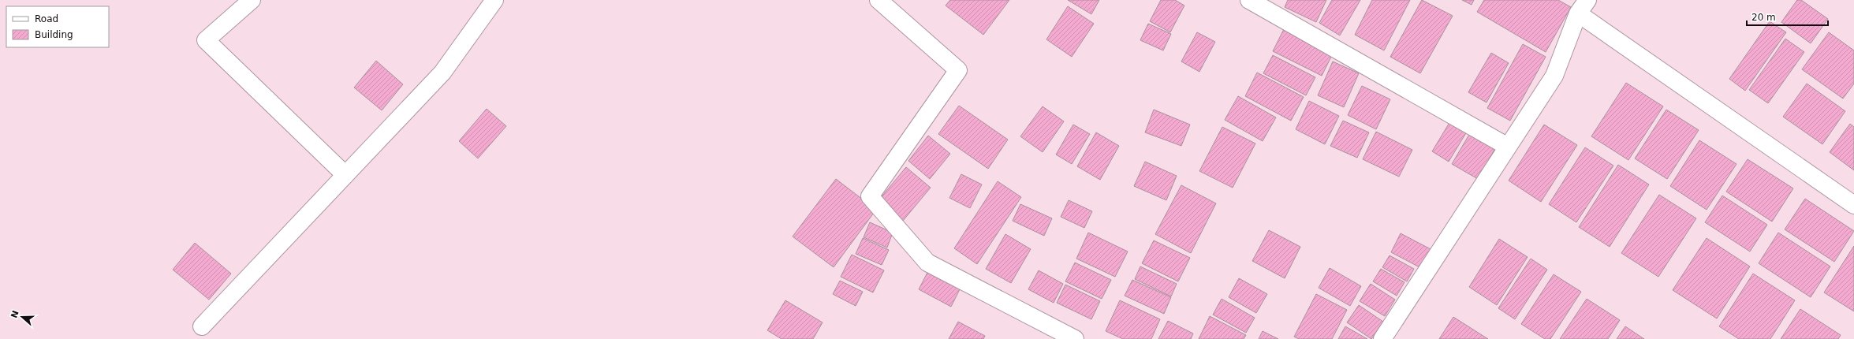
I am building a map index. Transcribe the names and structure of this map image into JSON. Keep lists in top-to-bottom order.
{
  "legend": ["Road", "Building"],
  "scale_bar": "20 m",
  "north": "left"
}
